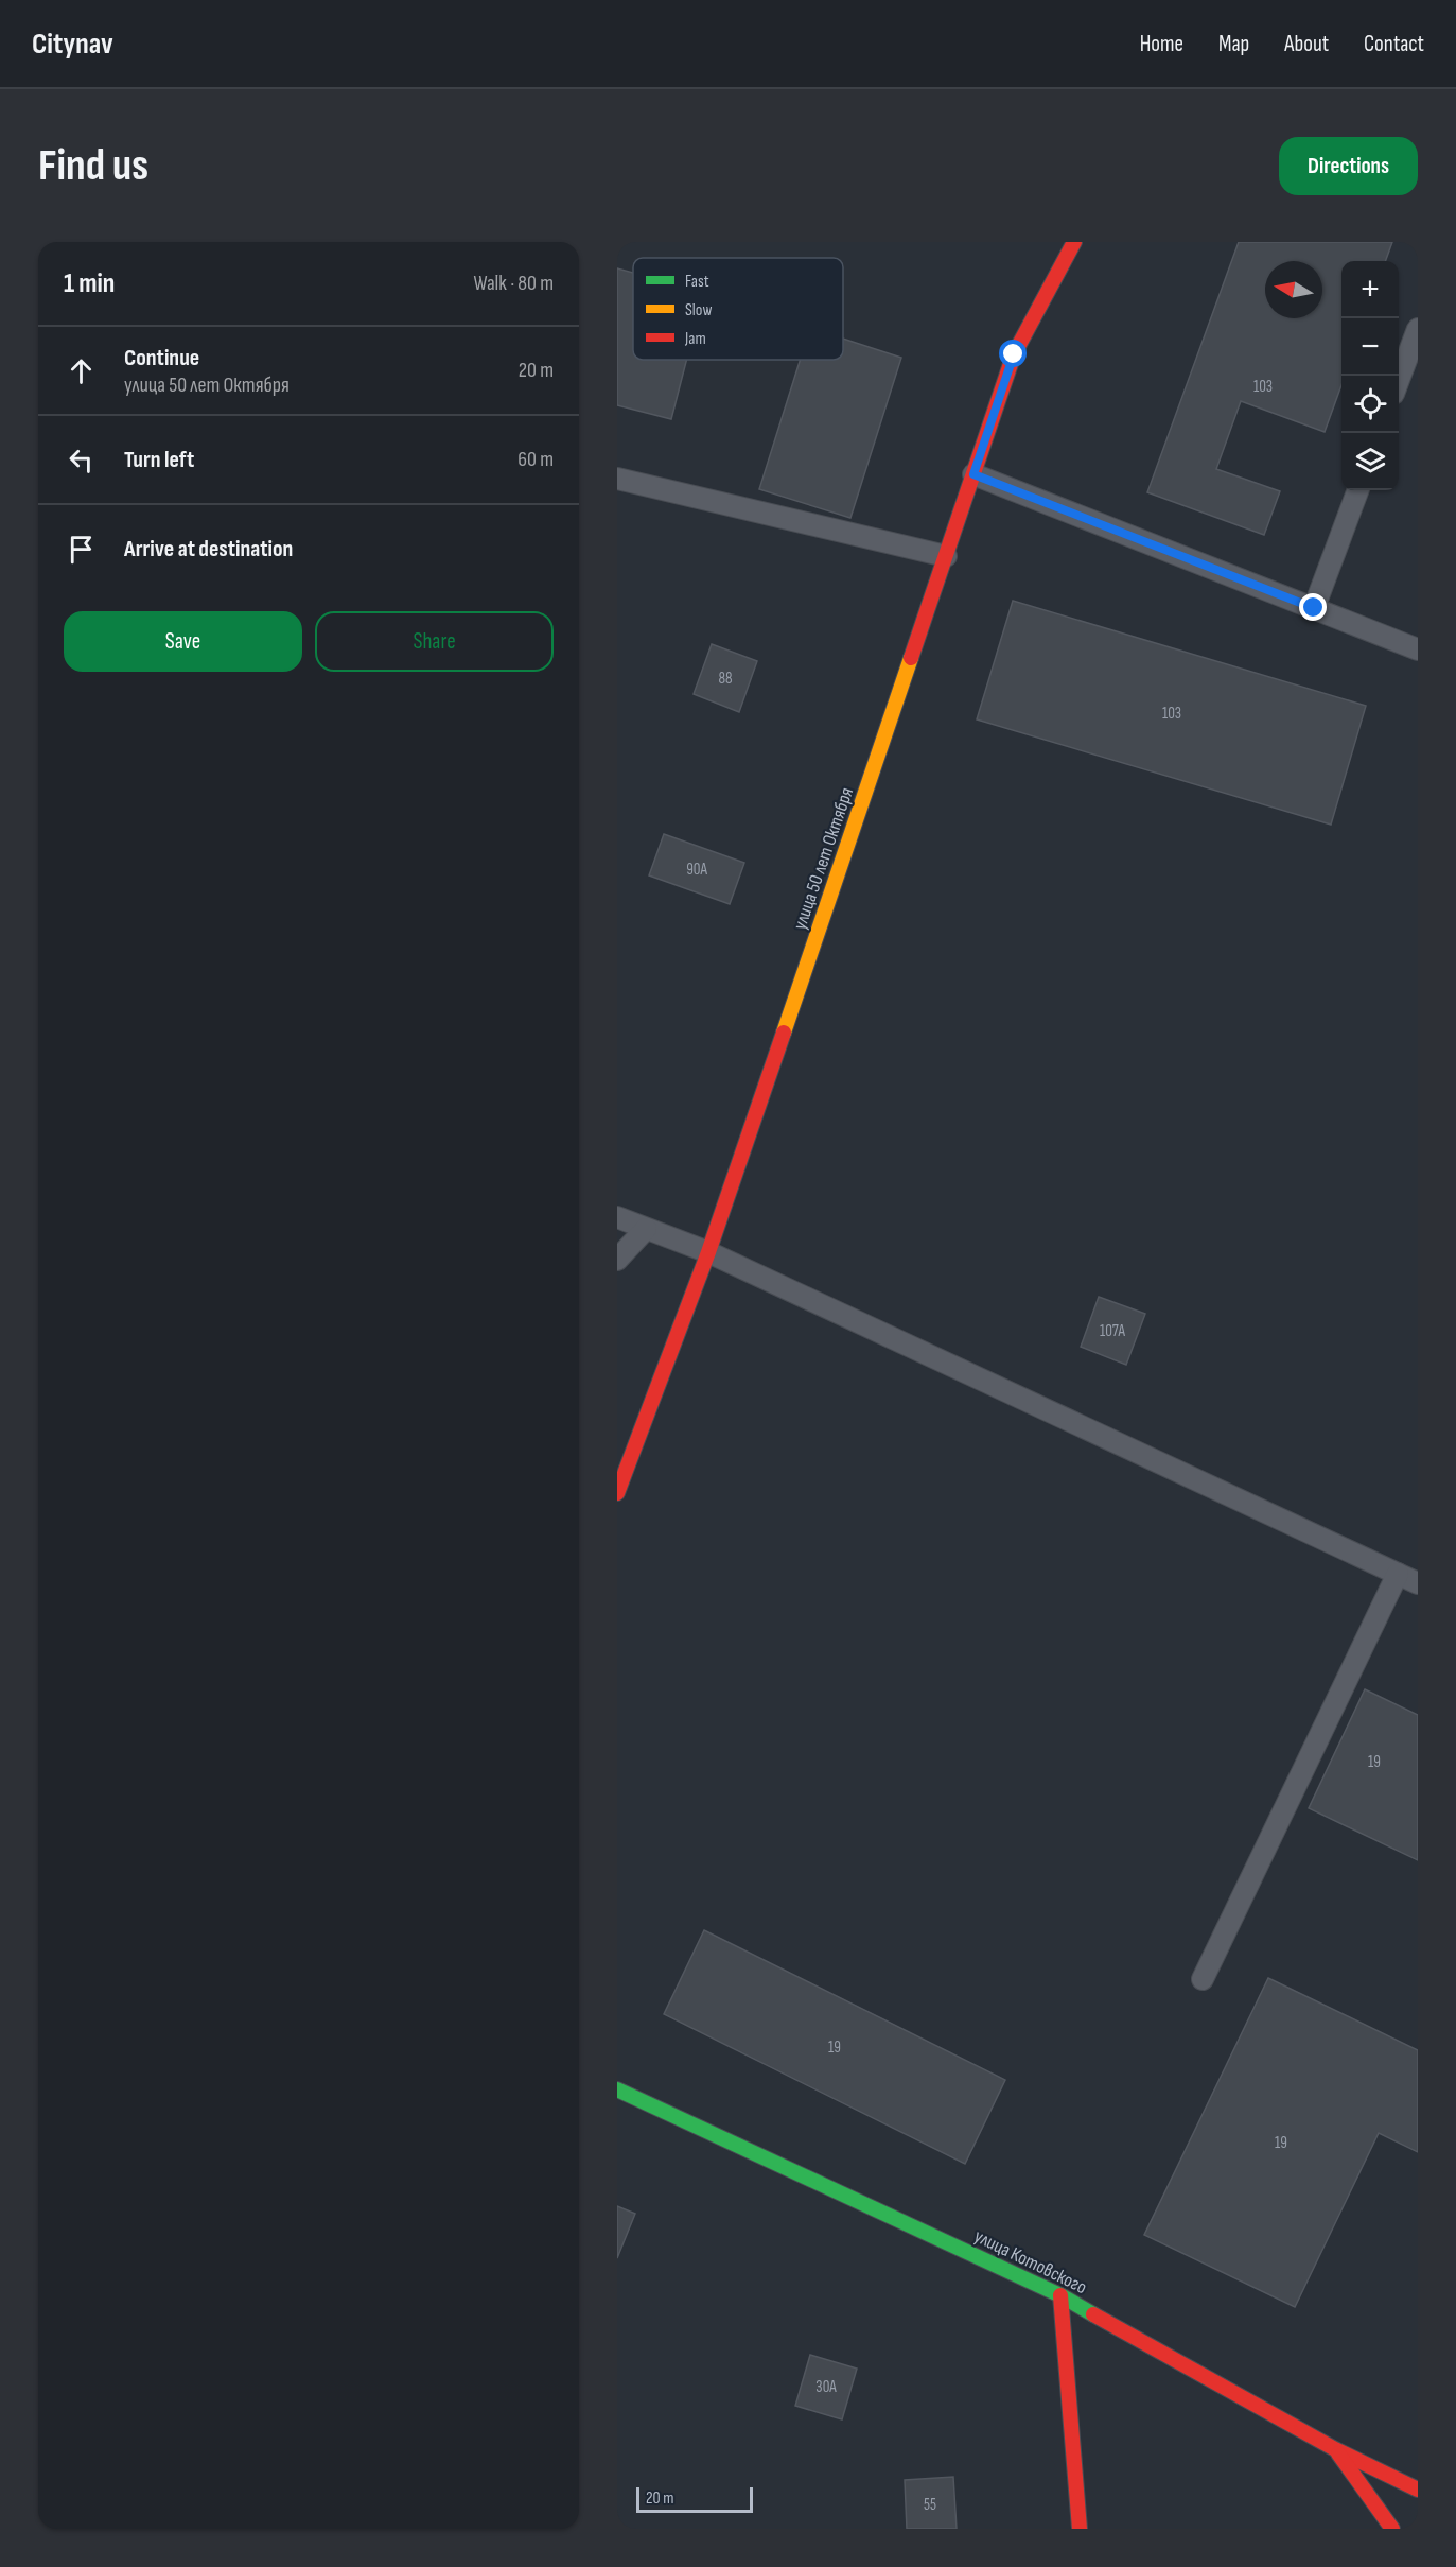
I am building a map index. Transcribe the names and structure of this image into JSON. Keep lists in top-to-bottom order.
{
  "streets": {
    "main road": ["улица 50 лет Октября", "улица Котовского"]
  },
  "house_numbers": [
    "103",
    "88",
    "103",
    "90А",
    "107А",
    "19",
    "19",
    "19",
    "30А",
    "55"
  ],
  "legend": ["Fast", "Slow", "Jam"],
  "scale_bar": "20 m",
  "north": "left",
  "page": {
    "header": "Citynav",
    "nav": [
      "Home",
      "Map",
      "About",
      "Contact"
    ],
    "buttons": [
      "Directions",
      ["Save", "Share"]
    ],
    "title": "Find us",
    "heading": ["1 min", "Walk · 80 m"],
    "map_buttons": ["+", "−"],
    "list": [
      ["Continue", "улица 50 лет Октября", "20 m"],
      ["Turn left", "60 m"],
      "Arrive at destination"
    ],
    "scale": "20 m"
  }
}
